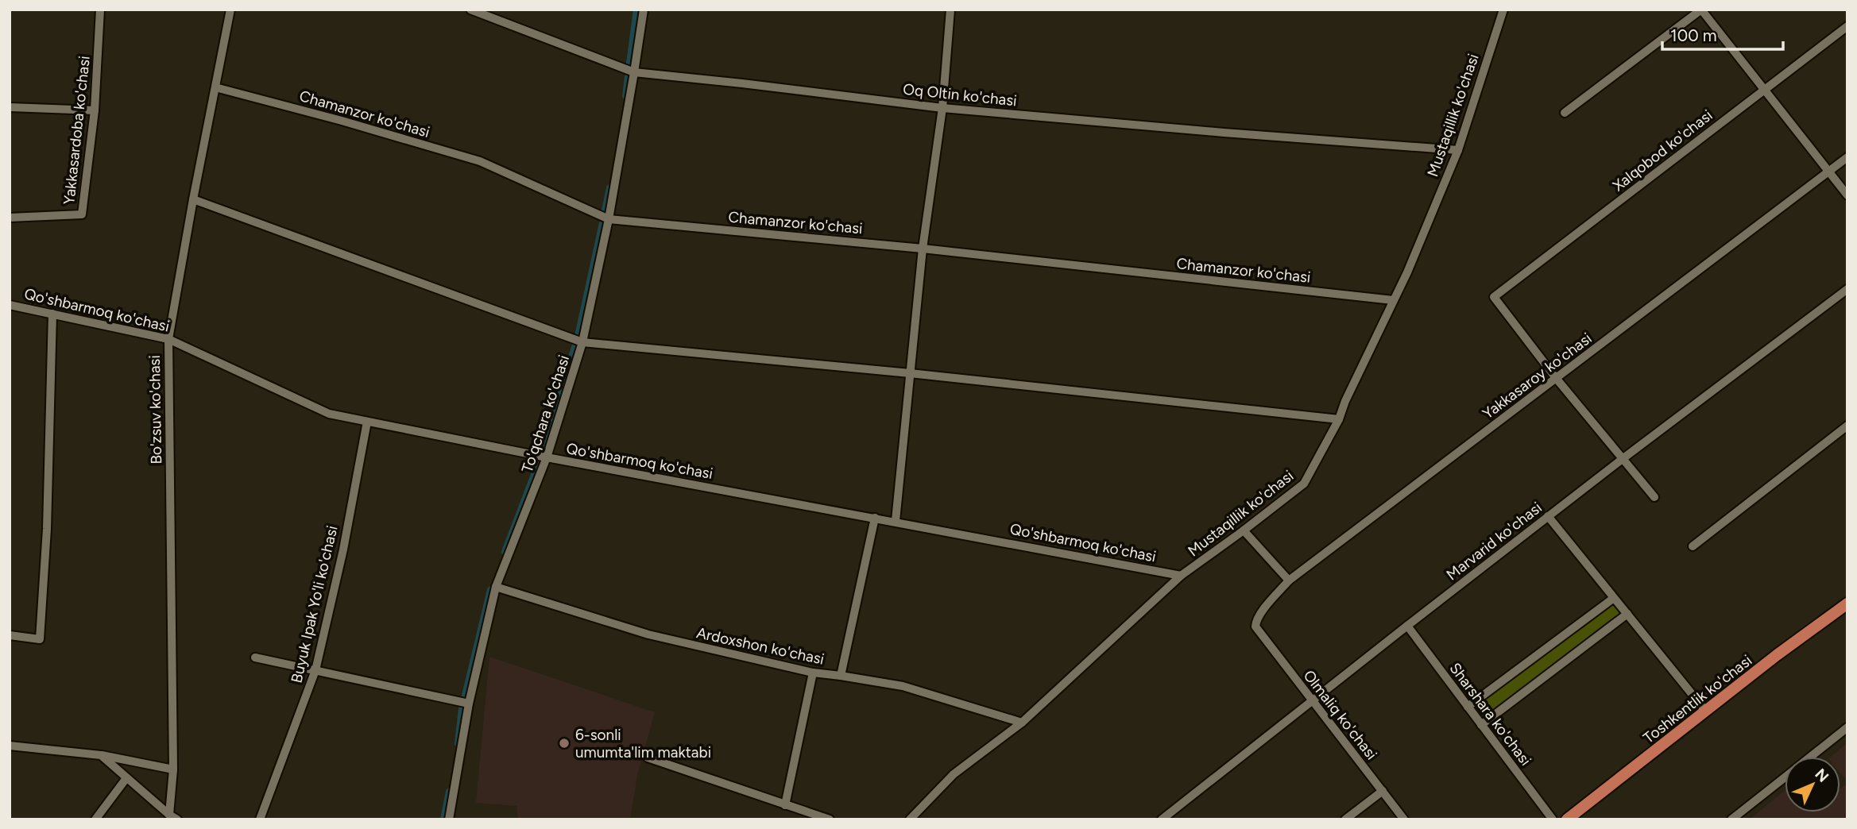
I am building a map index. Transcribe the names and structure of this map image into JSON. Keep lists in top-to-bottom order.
{
  "streets": {
    "main road": ["Toshkentlik ko'chasi"],
    "street": [
      "Oq Oltin ko'chasi",
      "Chamanzor ko'chasi",
      "Mustaqillik ko'chasi",
      "Yakkasardoba ko'chasi",
      "Xalqobod ko'chasi",
      "Qo'shbarmoq ko'chasi",
      "Yakkasaroy ko'chasi",
      "Bo'zsuv ko'chasi",
      "To'qchara ko'chasi",
      "Marvarid ko'chasi",
      "Buyuk Ipak Yo'li ko'chasi",
      "Ardoxshon ko'chasi",
      "Sharshara ko'chasi",
      "Olmaliq ko'chasi"
    ]
  },
  "crossings": [
    ["Oq Oltin ko'chasi", "Mustaqillik ko'chasi"],
    ["Oq Oltin ko'chasi", "To'qchara ko'chasi"],
    ["Chamanzor ko'chasi", "Mustaqillik ko'chasi"],
    ["Chamanzor ko'chasi", "Bo'zsuv ko'chasi"],
    ["Chamanzor ko'chasi", "To'qchara ko'chasi"],
    ["Mustaqillik ko'chasi", "Qo'shbarmoq ko'chasi"],
    ["Mustaqillik ko'chasi", "Ardoxshon ko'chasi"],
    ["Xalqobod ko'chasi", "Yakkasaroy ko'chasi"],
    ["Qo'shbarmoq ko'chasi", "Bo'zsuv ko'chasi"],
    ["Qo'shbarmoq ko'chasi", "To'qchara ko'chasi"],
    ["Qo'shbarmoq ko'chasi", "Buyuk Ipak Yo'li ko'chasi"],
    ["Yakkasaroy ko'chasi", "Olmaliq ko'chasi"],
    ["To'qchara ko'chasi", "Ardoxshon ko'chasi"],
    ["Marvarid ko'chasi", "Sharshara ko'chasi"],
    ["Marvarid ko'chasi", "Olmaliq ko'chasi"]
  ],
  "places": ["6-sonli umumta'lim maktabi"],
  "scale_bar": "100 m",
  "north": "top right"
}
